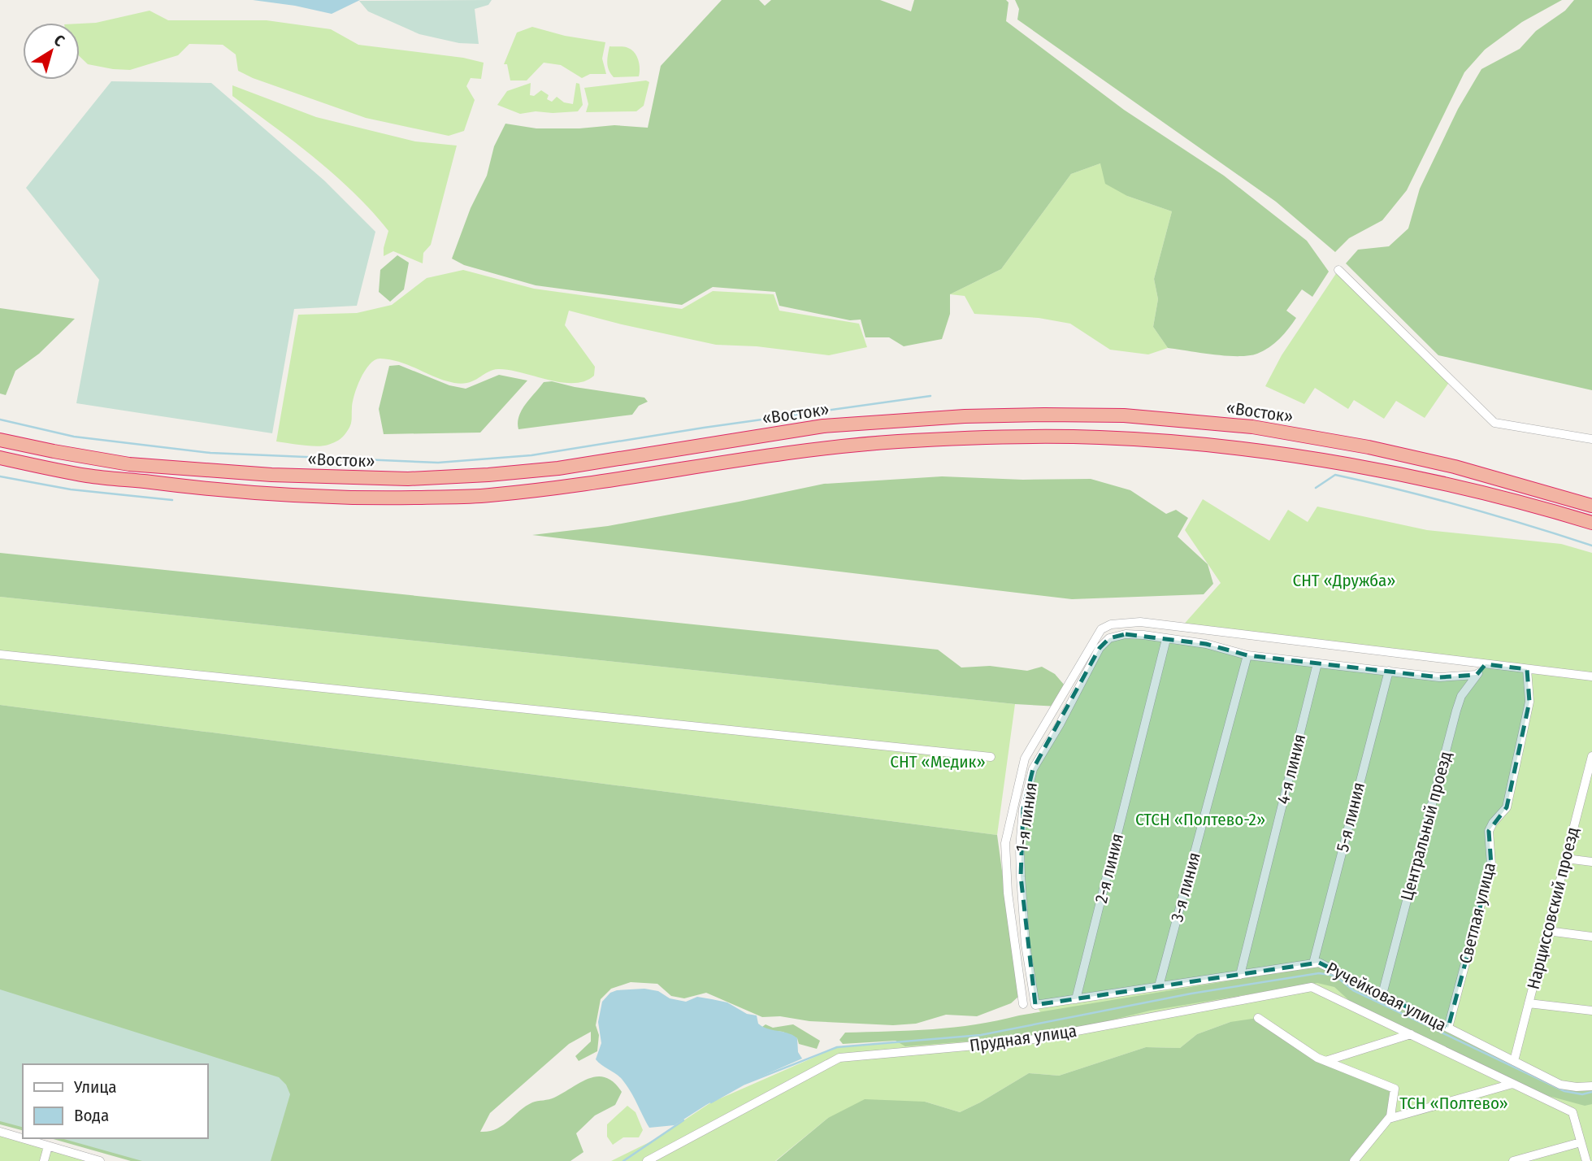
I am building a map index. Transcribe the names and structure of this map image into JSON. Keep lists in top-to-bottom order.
{
  "streets": {
    "highway": ["«Восток»"],
    "street": [
      "4-я линия",
      "1-я линия",
      "5-я линия",
      "Центральный проезд",
      "2-я линия",
      "3-я линия",
      "Нарциссовский проезд",
      "Светлая улица",
      "Ручейковая улица",
      "Прудная улица"
    ]
  },
  "crossings": [
    ["4-я линия", "1-я линия"],
    ["4-я линия", "Ручейковая улица"],
    ["1-я линия", "5-я линия"],
    ["1-я линия", "Центральный проезд"],
    ["1-я линия", "2-я линия"],
    ["1-я линия", "3-я линия"],
    ["1-я линия", "Ручейковая улица"],
    ["5-я линия", "Ручейковая улица"],
    ["Центральный проезд", "Ручейковая улица"],
    ["2-я линия", "Ручейковая улица"],
    ["3-я линия", "Ручейковая улица"],
    ["Нарциссовский проезд", "Ручейковая улица"],
    ["Светлая улица", "Ручейковая улица"]
  ],
  "parks": [
    "СНТ «Дружба»",
    "СНТ «Медик»",
    "СТСН «Полтево-2»",
    "ТСН «Полтево»"
  ],
  "legend": ["Улица", "Вода"],
  "north": "top right"
}
